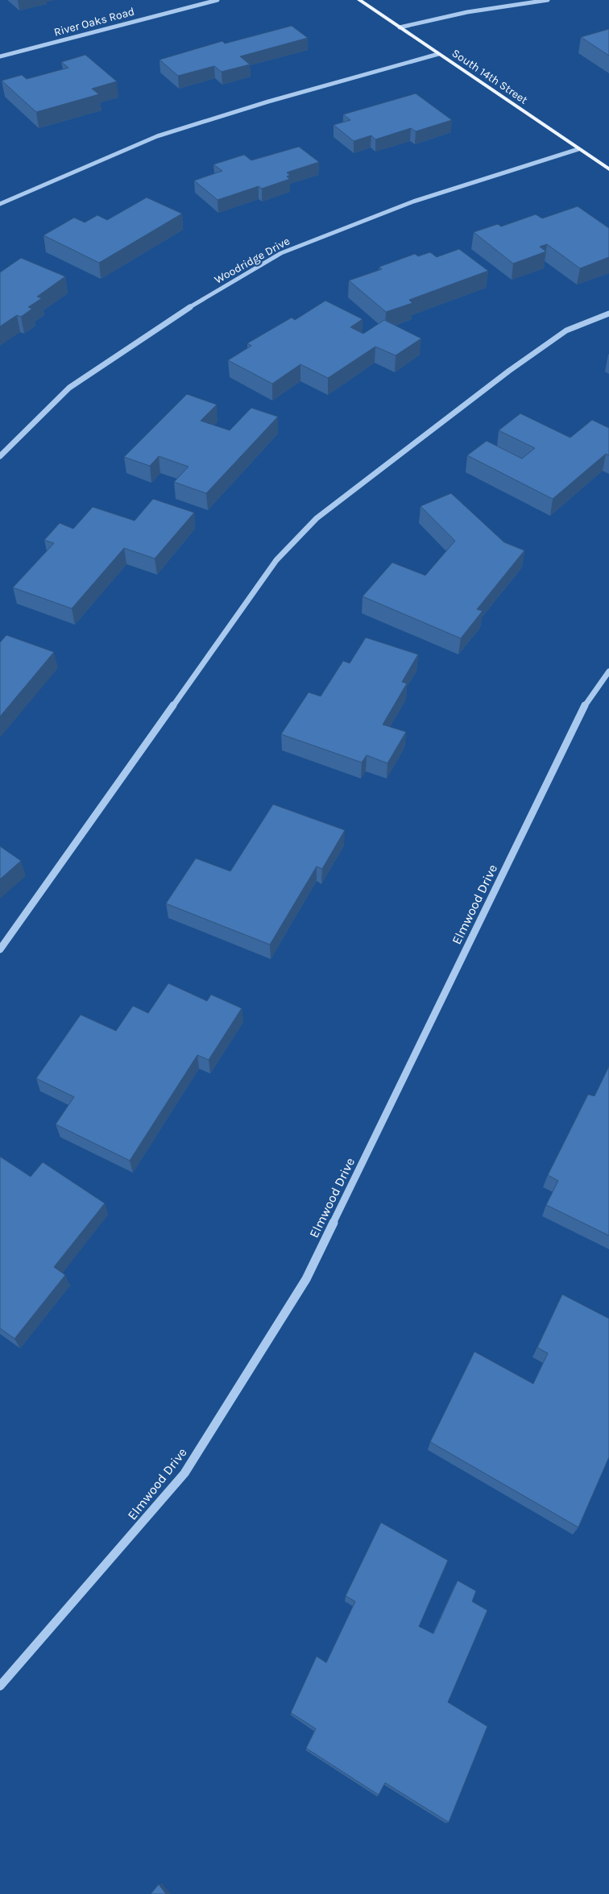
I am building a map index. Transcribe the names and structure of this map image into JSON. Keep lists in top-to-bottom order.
{
  "streets": {
    "main road": ["South 14th Street"],
    "street": ["River Oaks Road", "Woodridge Drive", "Elmwood Drive"]
  },
  "crossings": [
    ["South 14th Street", "Woodridge Drive"]
  ]
}
